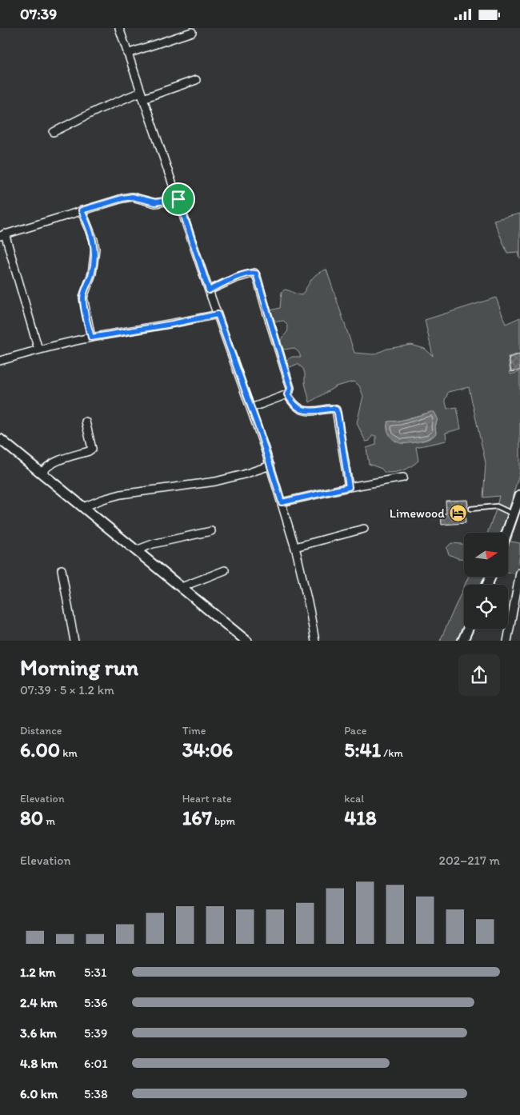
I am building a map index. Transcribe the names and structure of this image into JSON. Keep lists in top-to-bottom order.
{
  "places": {
    "hotel": ["Limewood"]
  },
  "north": "right",
  "page": {
    "status": "07:39",
    "heading": ["Morning run", "07:39 · 5 × 1.2 km"],
    "stats": [
      ["Distance", "6.00 km"],
      ["Time", "34:06"],
      ["Pace", "5:41 /km"],
      ["Elevation", "80 m"],
      ["Heart rate", "167 bpm"],
      ["kcal", "418"]
    ],
    "chart": ["Elevation", "202–217 m"],
    "list": [
      {
        "name": "1.2 km",
        "note": "5:31"
      },
      {
        "name": "2.4 km",
        "note": "5:36"
      },
      {
        "name": "3.6 km",
        "note": "5:39"
      },
      {
        "name": "4.8 km",
        "note": "6:01"
      },
      {
        "name": "6.0 km",
        "note": "5:38"
      }
    ]
  }
}
